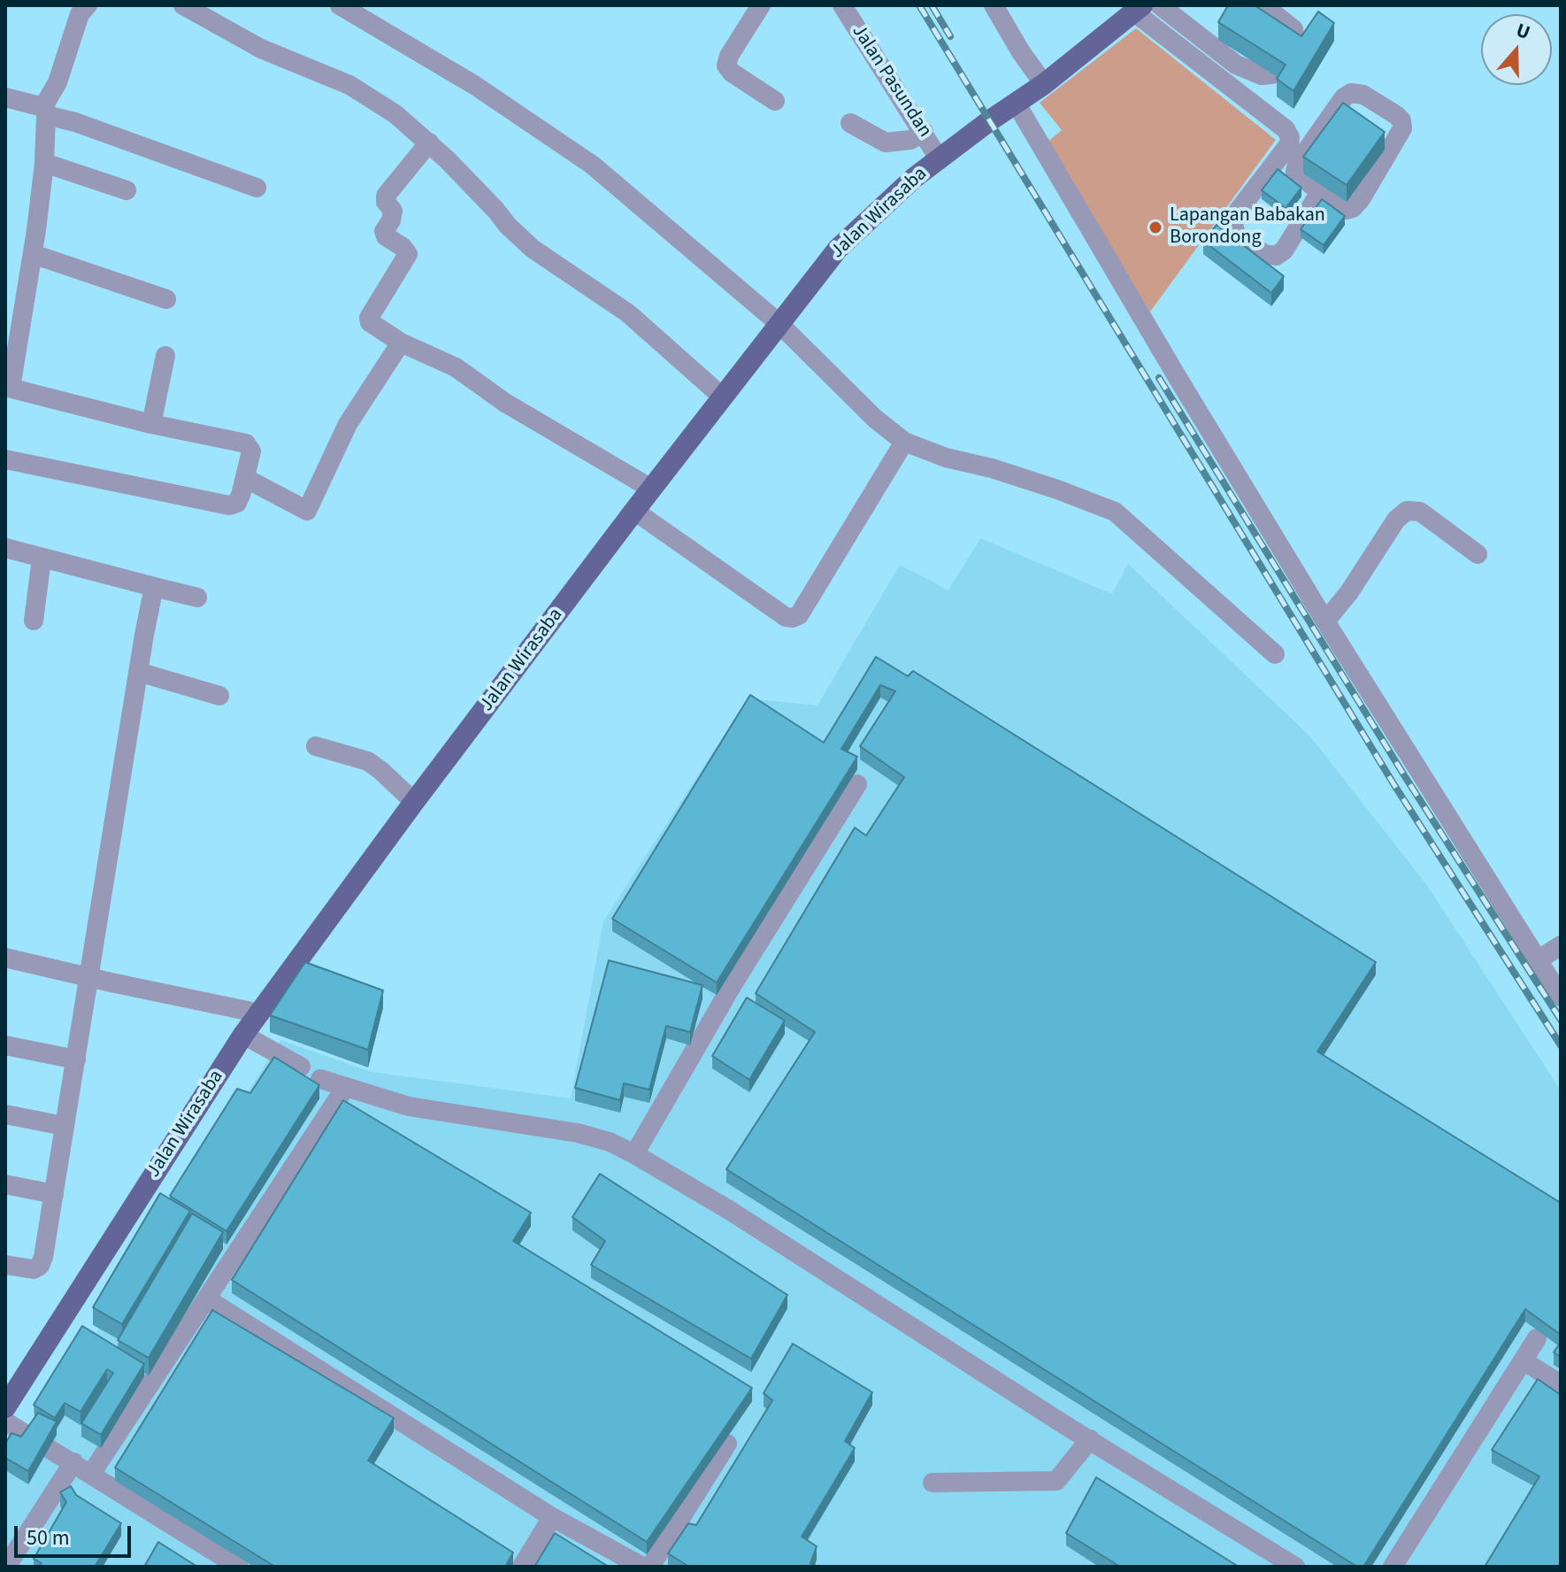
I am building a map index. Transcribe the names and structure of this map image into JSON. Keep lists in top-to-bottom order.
{
  "streets": {
    "main road": ["Jalan Wirasaba"],
    "street": ["Jalan Pasundan"]
  },
  "crossings": [
    ["Jalan Pasundan", "Jalan Wirasaba"]
  ],
  "places": ["Lapangan Babakan Borondong"],
  "scale_bar": "50 m",
  "north": "top"
}
